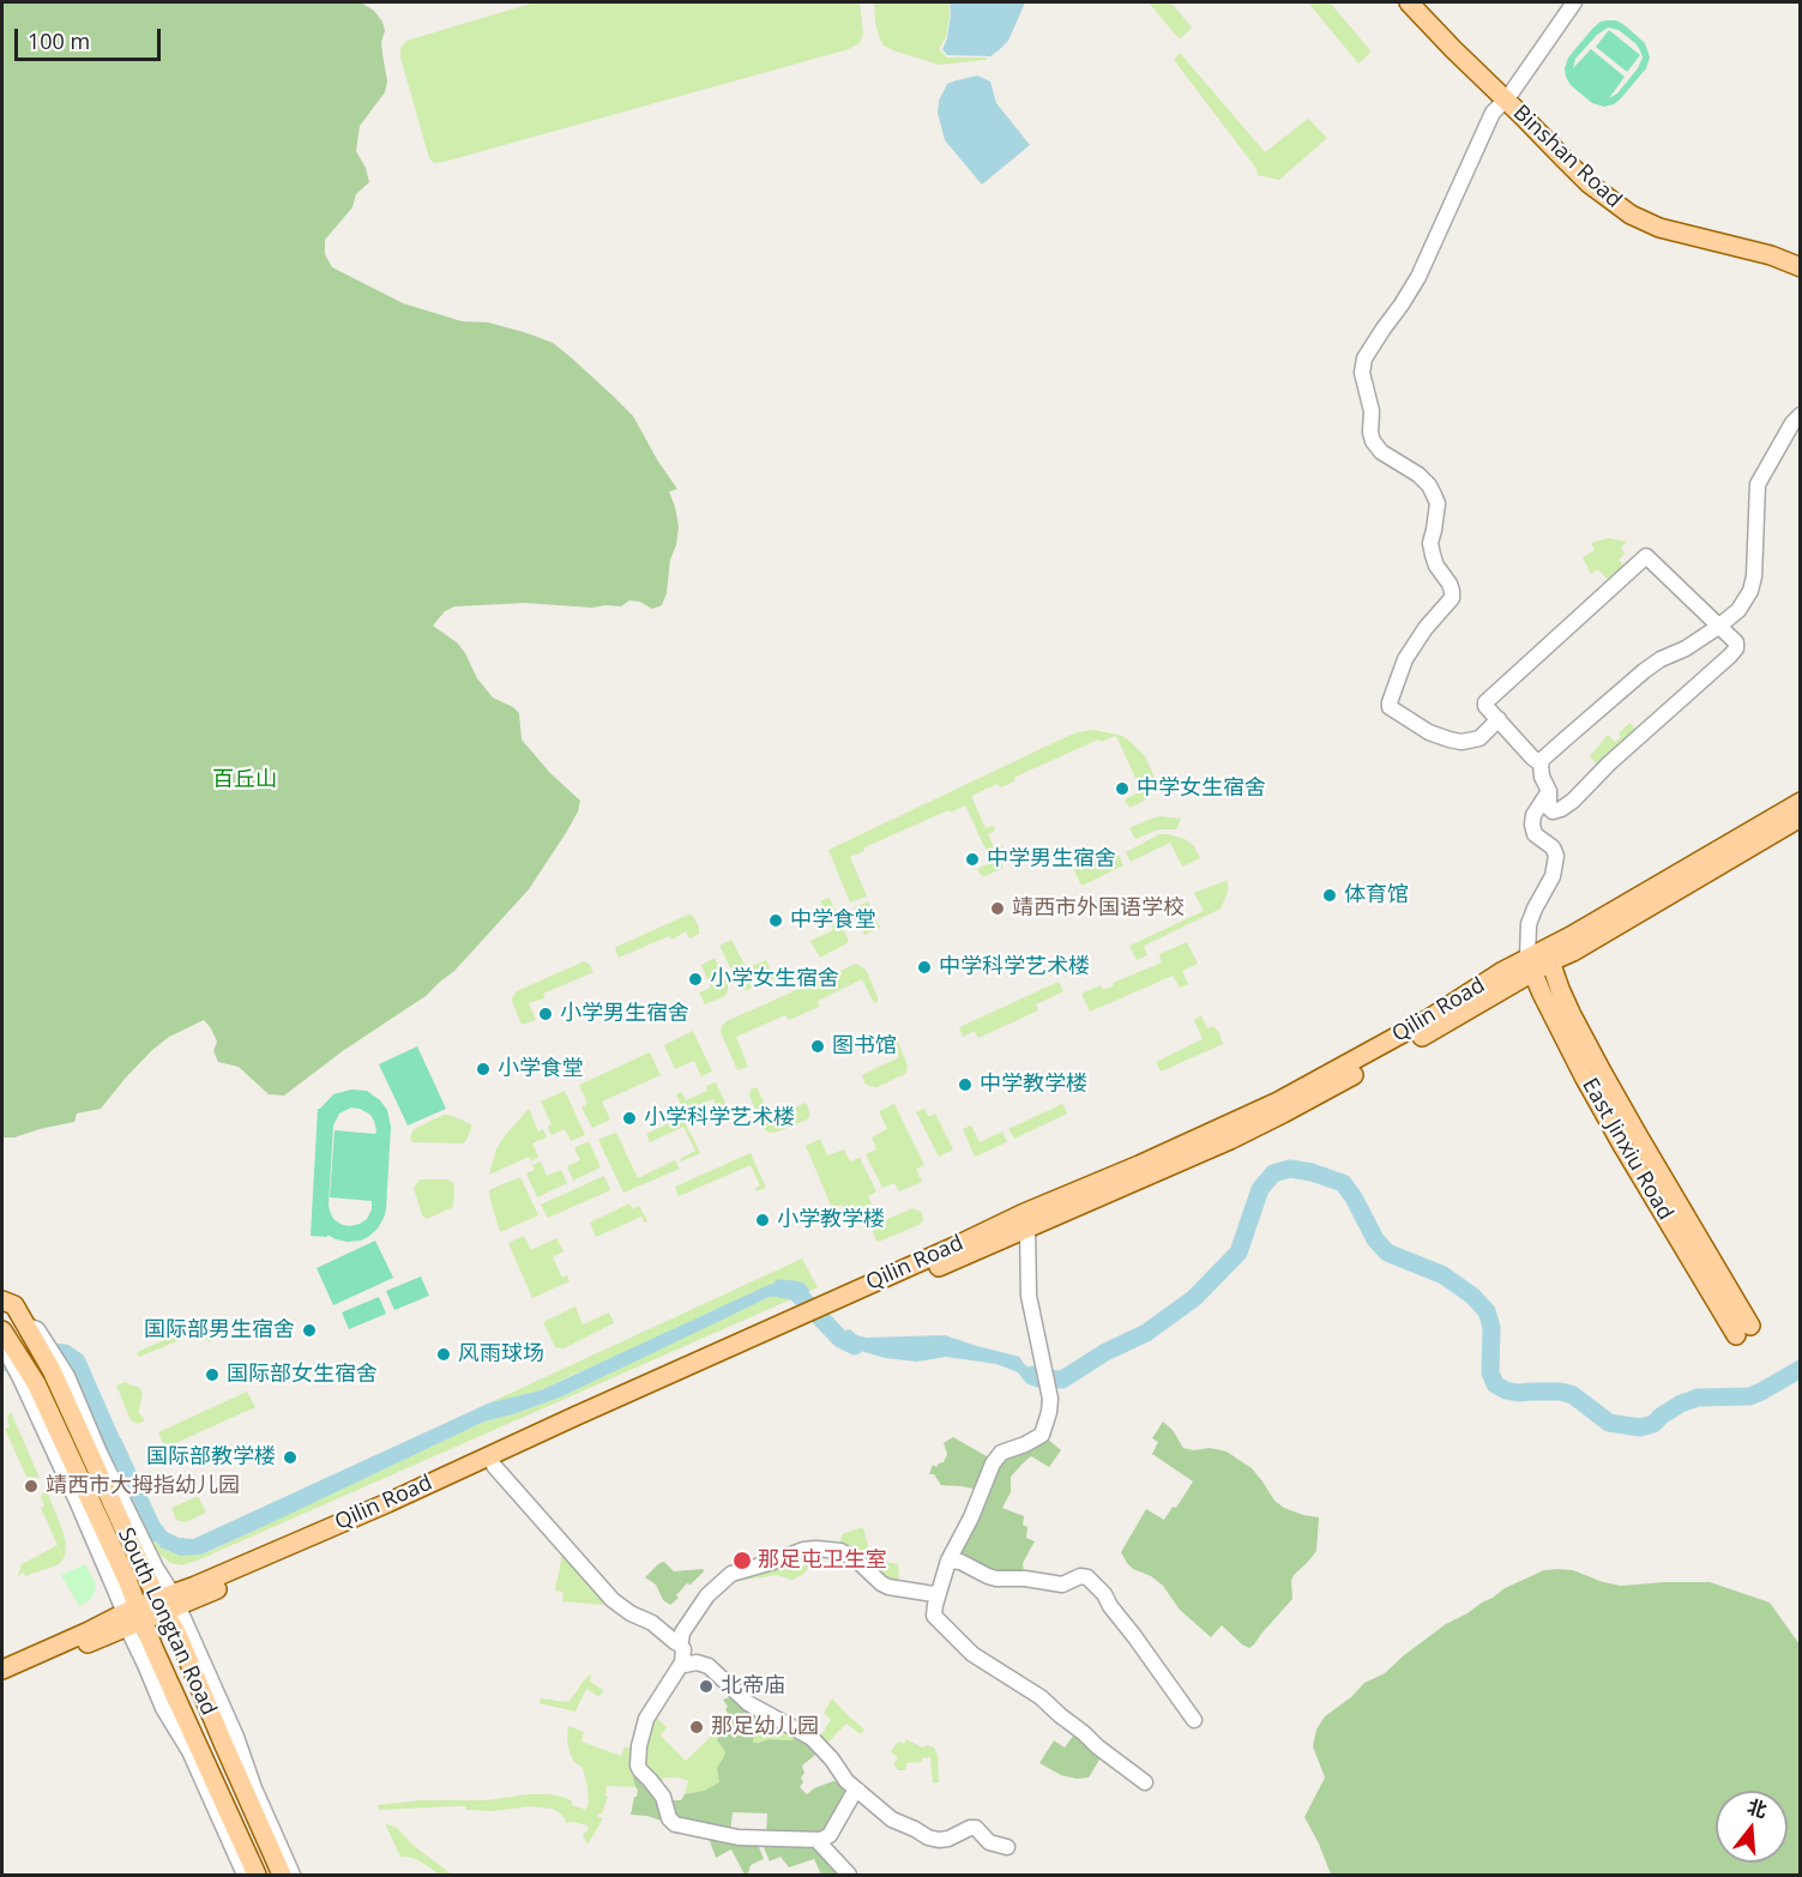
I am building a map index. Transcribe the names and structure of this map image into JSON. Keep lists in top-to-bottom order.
{
  "streets": {
    "main road": [
      "Binshan Road",
      "Qilin Road",
      "East Jinxiu Road",
      "South Longtan Road"
    ]
  },
  "crossings": [
    ["Qilin Road", "East Jinxiu Road"],
    ["Qilin Road", "South Longtan Road"]
  ],
  "parks": ["百丘山"],
  "places": [
    "中学女生宿舍",
    "中学男生宿舍",
    "体育馆",
    "靖西市外国语学校",
    "中学食堂",
    "中学科学艺术楼",
    "小学女生宿舍",
    "小学男生宿舍",
    "图书馆",
    "小学食堂",
    "中学教学楼",
    "小学科学艺术楼",
    "小学教学楼",
    "国际部男生宿舍",
    "风雨球场",
    "国际部女生宿舍",
    "国际部教学楼",
    "靖西市大拇指幼儿园",
    "那足屯卫生室",
    "北帝庙",
    "那足幼儿园"
  ],
  "scale_bar": "100 m",
  "north": "top"
}
